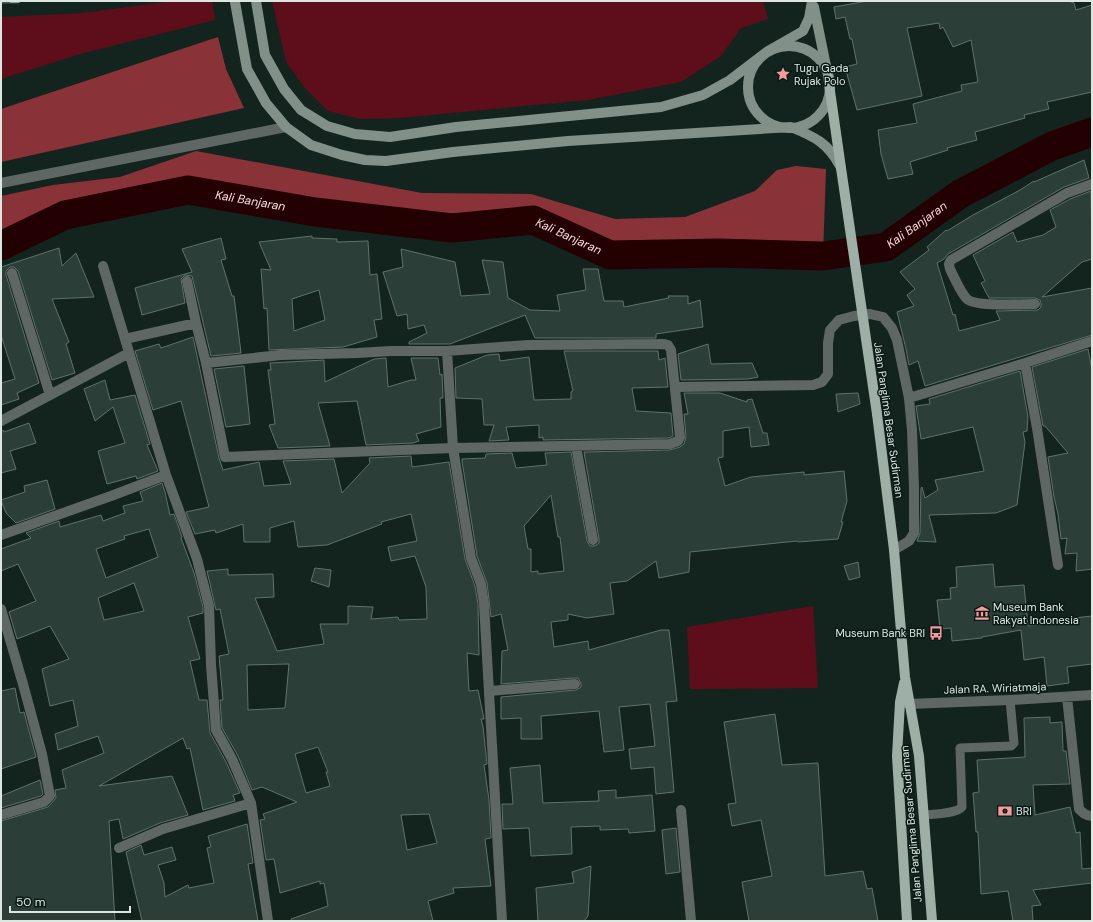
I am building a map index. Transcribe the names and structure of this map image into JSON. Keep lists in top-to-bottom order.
{
  "streets": {
    "main road": ["Jalan Panglima Besar Sudirman"],
    "street": ["Jalan RA. Wiriatmaja"]
  },
  "crossings": [
    ["Jalan Panglima Besar Sudirman", "Jalan RA. Wiriatmaja"]
  ],
  "water": ["Kali Banjaran"],
  "places": {
    "place": ["Tugu Gada Rujak Polo"],
    "museum": ["Museum Bank Rakyat Indonesia"],
    "bus stop": ["Museum Bank BRI"],
    "bank": ["BRI"]
  },
  "scale_bar": "50 m"
}
